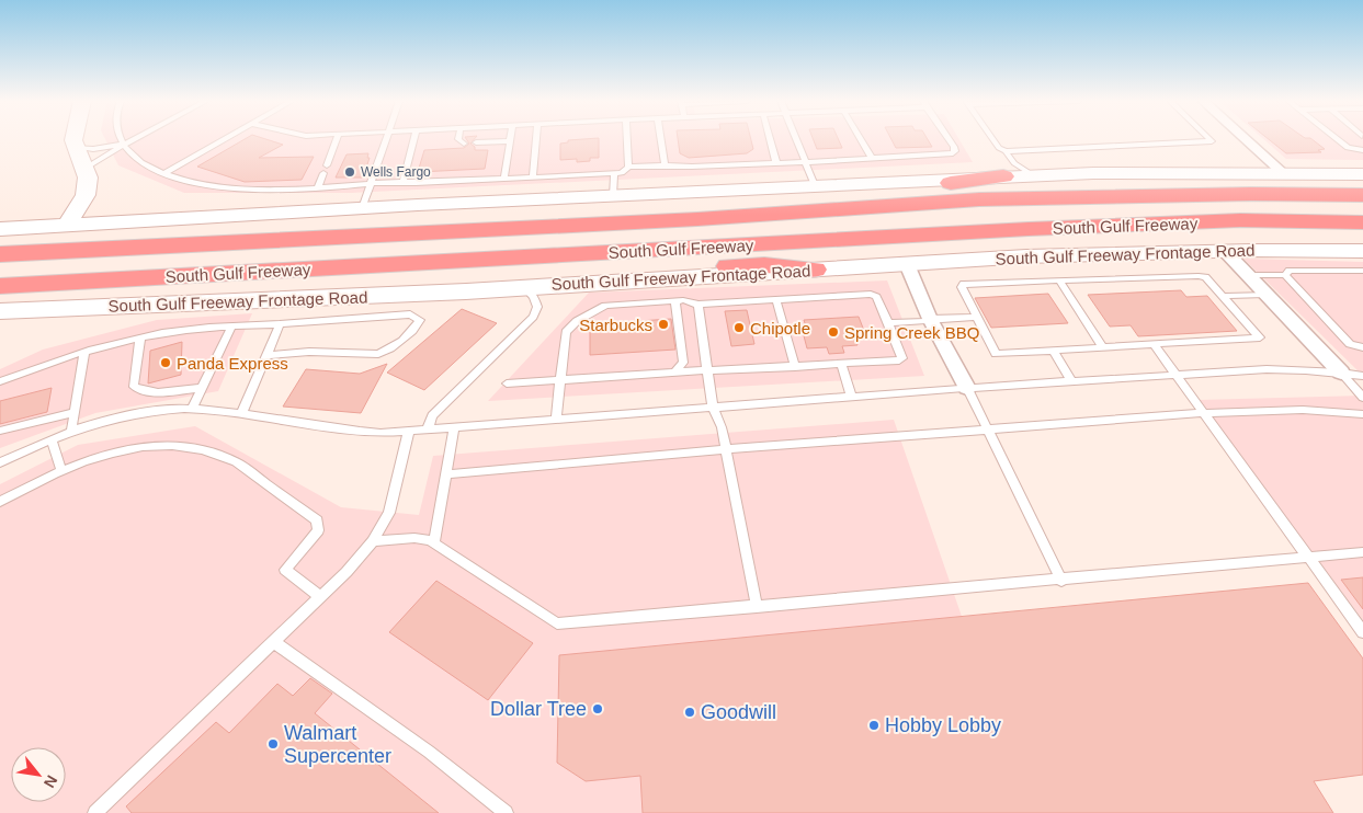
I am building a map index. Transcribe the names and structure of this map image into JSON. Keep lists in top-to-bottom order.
{
  "streets": {
    "highway": ["South Gulf Freeway"],
    "main road": ["South Gulf Freeway Frontage Road"]
  },
  "places": [
    "Wells Fargo",
    "Starbucks",
    "Chipotle",
    "Spring Creek BBQ",
    "Panda Express",
    "Dollar Tree",
    "Goodwill",
    "Hobby Lobby",
    "Walmart Supercenter"
  ],
  "north": "bottom right"
}
